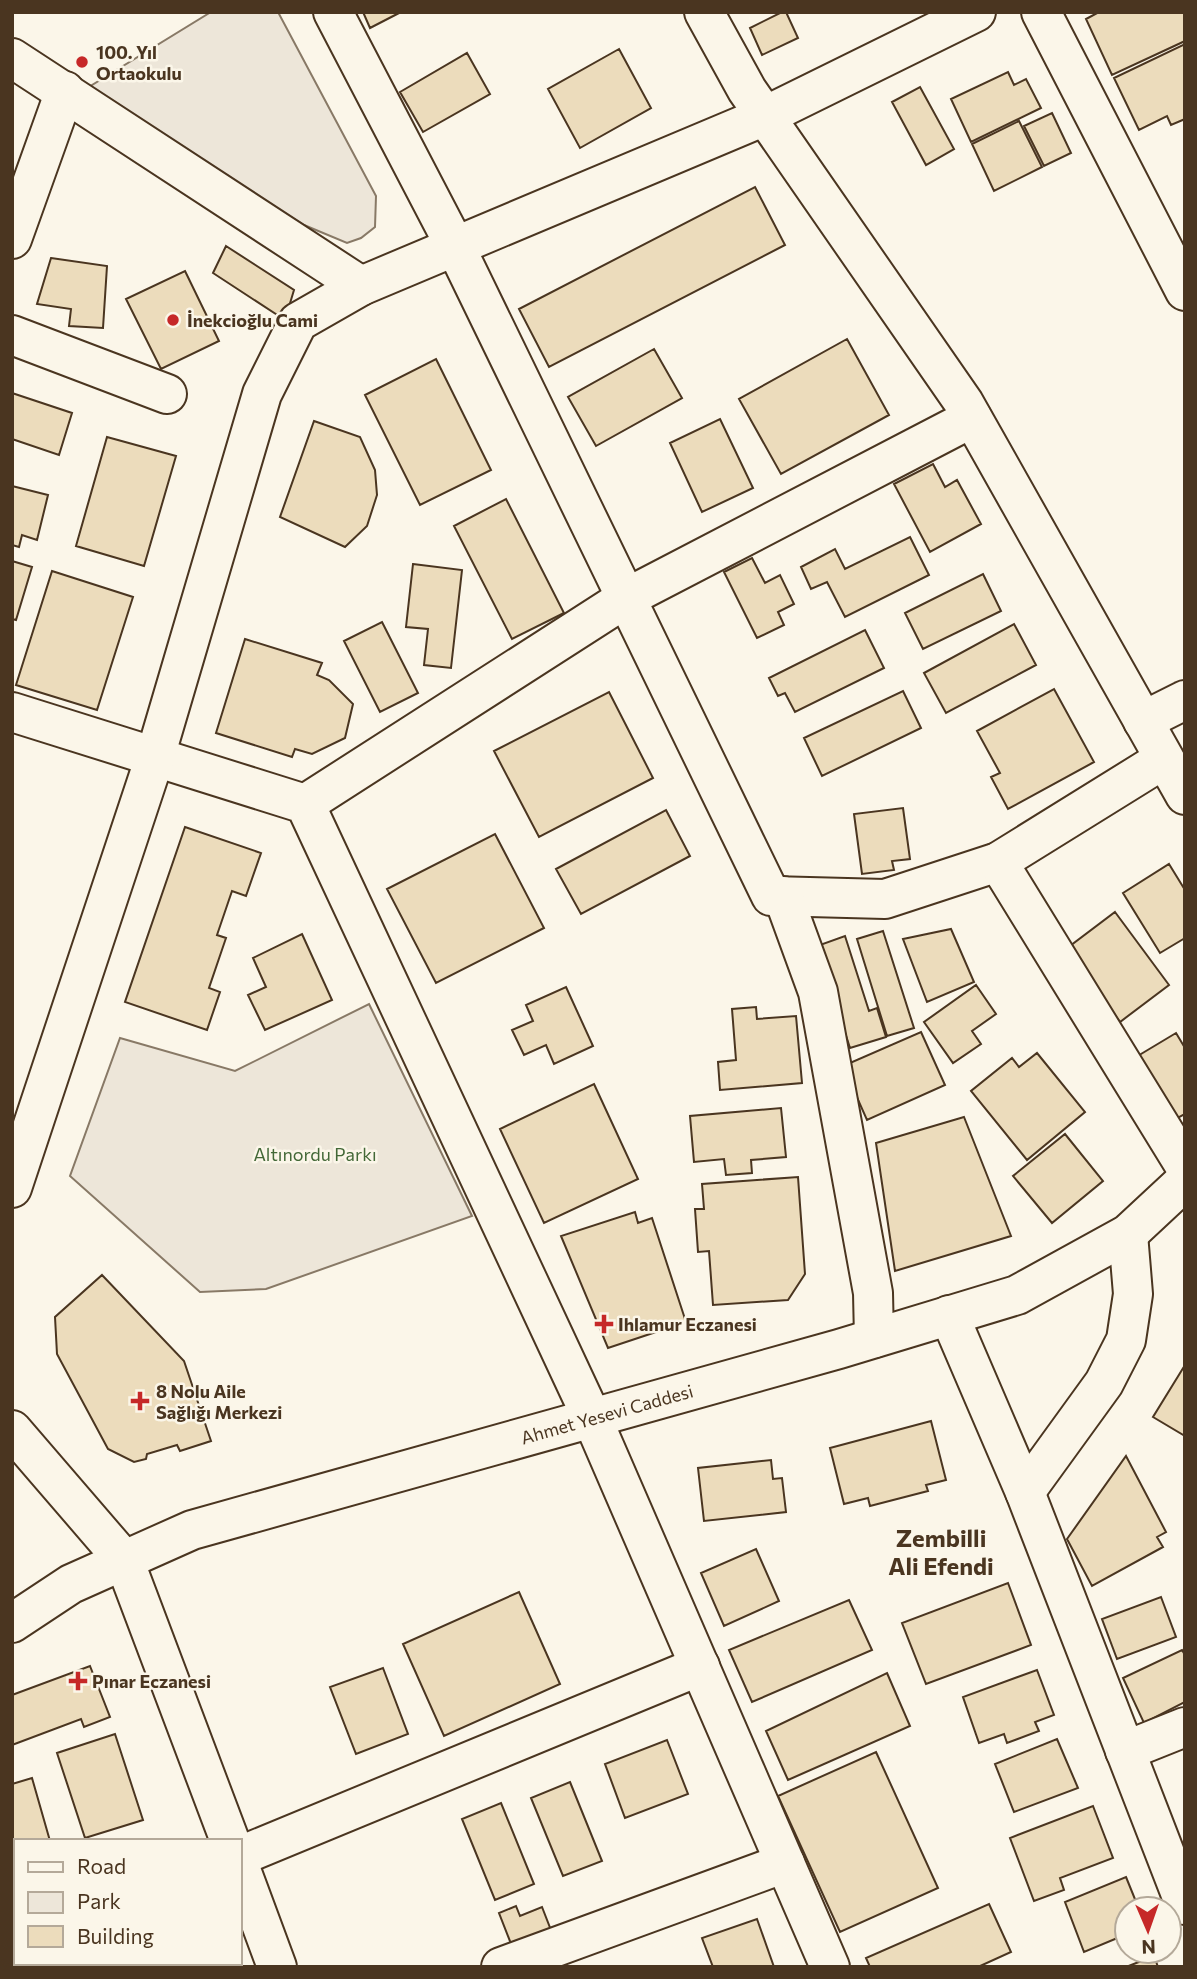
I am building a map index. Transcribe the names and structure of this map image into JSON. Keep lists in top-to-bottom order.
{
  "streets": {
    "street": ["Ahmet Yesevi Caddesi"]
  },
  "districts": ["Zembilli Ali Efendi"],
  "parks": ["Altınordu Parkı"],
  "places": {
    "other": ["100. Yıl Ortaokulu", "İnekcioğlu Cami"],
    "health": ["Ihlamur Eczanesi", "8 Nolu Aile Sağlığı Merkezi", "Pınar Eczanesi"]
  },
  "legend": ["Road", "Park", "Building"],
  "north": "bottom"
}
